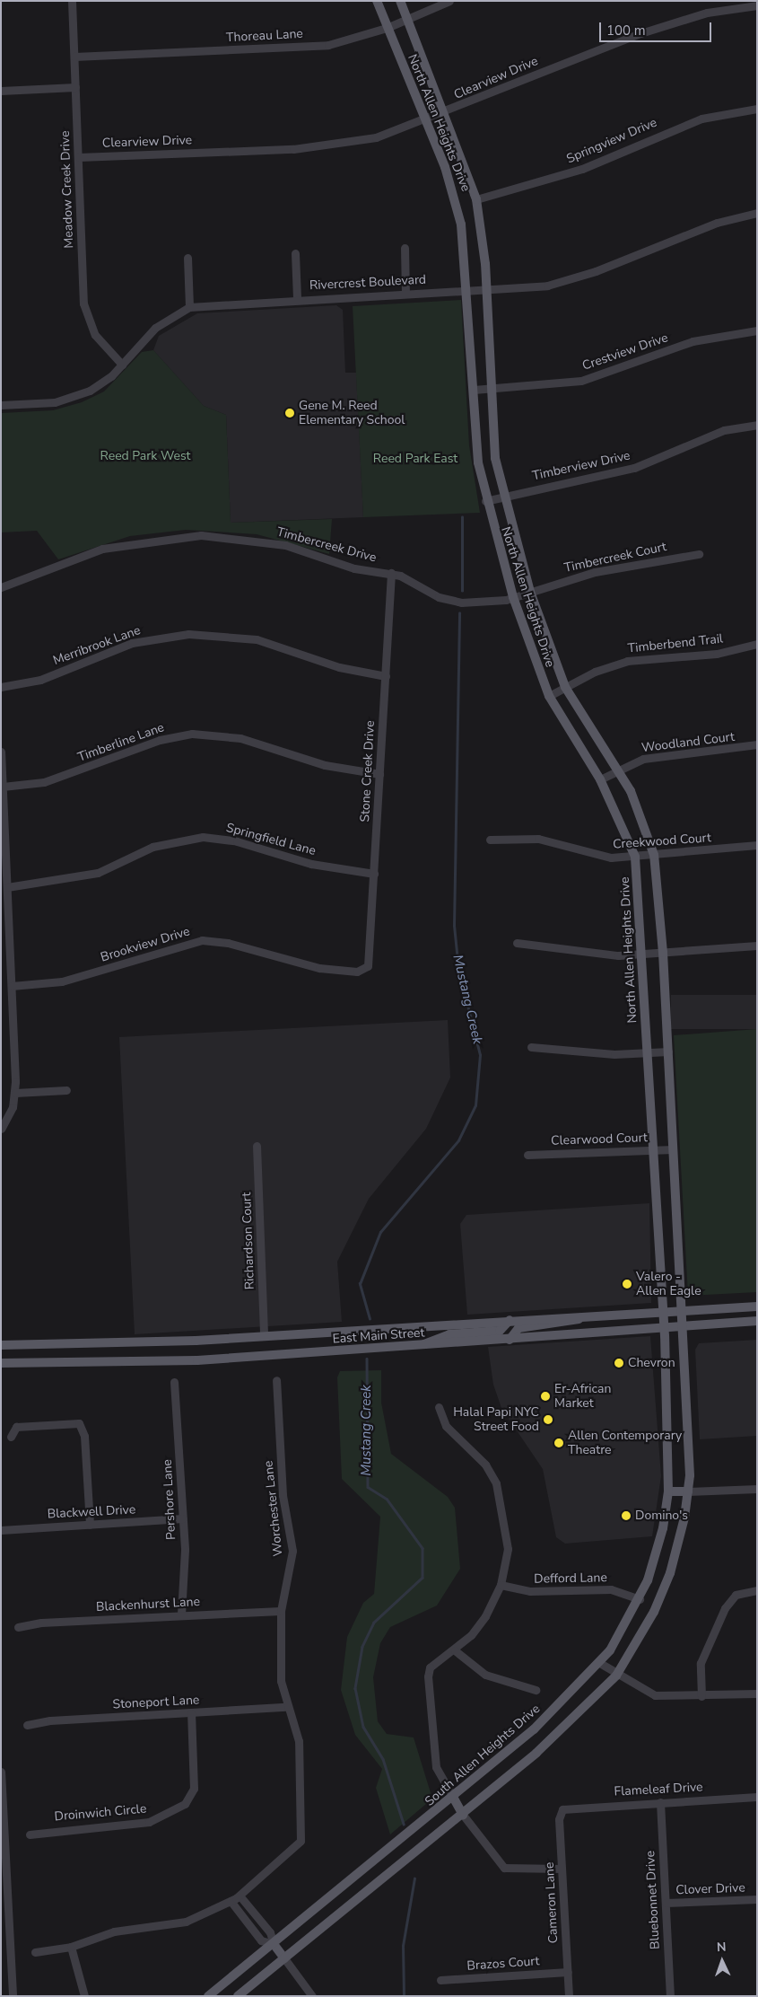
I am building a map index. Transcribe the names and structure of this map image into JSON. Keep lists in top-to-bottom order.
{
  "streets": {
    "main road": ["North Allen Heights Drive", "East Main Street", "South Allen Heights Drive"],
    "street": [
      "Thoreau Lane",
      "Clearview Drive",
      "Springview Drive",
      "Meadow Creek Drive",
      "Rivercrest Boulevard",
      "Crestview Drive",
      "Timberview Drive",
      "Timbercreek Drive",
      "Timbercreek Court",
      "Timberbend Trail",
      "Merribrook Lane",
      "Timberline Lane",
      "Woodland Court",
      "Stone Creek Drive",
      "Springfield Lane",
      "Creekwood Court",
      "Brookview Drive",
      "Clearwood Court",
      "Richardson Court",
      "Pershore Lane",
      "Worchester Lane",
      "Blackwell Drive",
      "Defford Lane",
      "Blackenhurst Lane",
      "Stoneport Lane",
      "Flameleaf Drive",
      "Droinwich Circle",
      "Clover Drive",
      "Bluebonnet Drive",
      "Cameron Lane",
      "Brazos Court"
    ]
  },
  "crossings": [
    ["Thoreau Lane", "North Allen Heights Drive"],
    ["Thoreau Lane", "Meadow Creek Drive"],
    ["Clearview Drive", "North Allen Heights Drive"],
    ["Clearview Drive", "Meadow Creek Drive"],
    ["North Allen Heights Drive", "Springview Drive"],
    ["North Allen Heights Drive", "Rivercrest Boulevard"],
    ["North Allen Heights Drive", "Crestview Drive"],
    ["North Allen Heights Drive", "Timberview Drive"],
    ["North Allen Heights Drive", "Timbercreek Drive"],
    ["North Allen Heights Drive", "Timbercreek Court"],
    ["North Allen Heights Drive", "Timberbend Trail"],
    ["North Allen Heights Drive", "Woodland Court"],
    ["North Allen Heights Drive", "Creekwood Court"],
    ["North Allen Heights Drive", "Clearwood Court"],
    ["North Allen Heights Drive", "East Main Street"],
    ["North Allen Heights Drive", "South Allen Heights Drive"],
    ["Meadow Creek Drive", "Rivercrest Boulevard"],
    ["Timbercreek Drive", "Timbercreek Court"],
    ["Timbercreek Drive", "Stone Creek Drive"],
    ["Merribrook Lane", "Stone Creek Drive"],
    ["Timberline Lane", "Stone Creek Drive"],
    ["Stone Creek Drive", "Springfield Lane"],
    ["Stone Creek Drive", "Brookview Drive"],
    ["Richardson Court", "East Main Street"],
    ["East Main Street", "South Allen Heights Drive"],
    ["Pershore Lane", "Blackwell Drive"],
    ["Pershore Lane", "Blackenhurst Lane"],
    ["Worchester Lane", "Blackenhurst Lane"],
    ["Worchester Lane", "Stoneport Lane"],
    ["Defford Lane", "South Allen Heights Drive"],
    ["Stoneport Lane", "Droinwich Circle"],
    ["Flameleaf Drive", "Bluebonnet Drive"],
    ["Flameleaf Drive", "Cameron Lane"],
    ["Clover Drive", "Bluebonnet Drive"],
    ["Cameron Lane", "Brazos Court"]
  ],
  "water": ["Mustang Creek"],
  "parks": ["Reed Park West", "Reed Park East"],
  "places": [
    "Gene M. Reed Elementary School",
    "Valero - Allen Eagle",
    "Chevron",
    "Er-African Market",
    "Halal Papi NYC Street Food",
    "Allen Contemporary Theatre",
    "Domino's"
  ],
  "scale_bar": "100 m",
  "north": "top"
}
